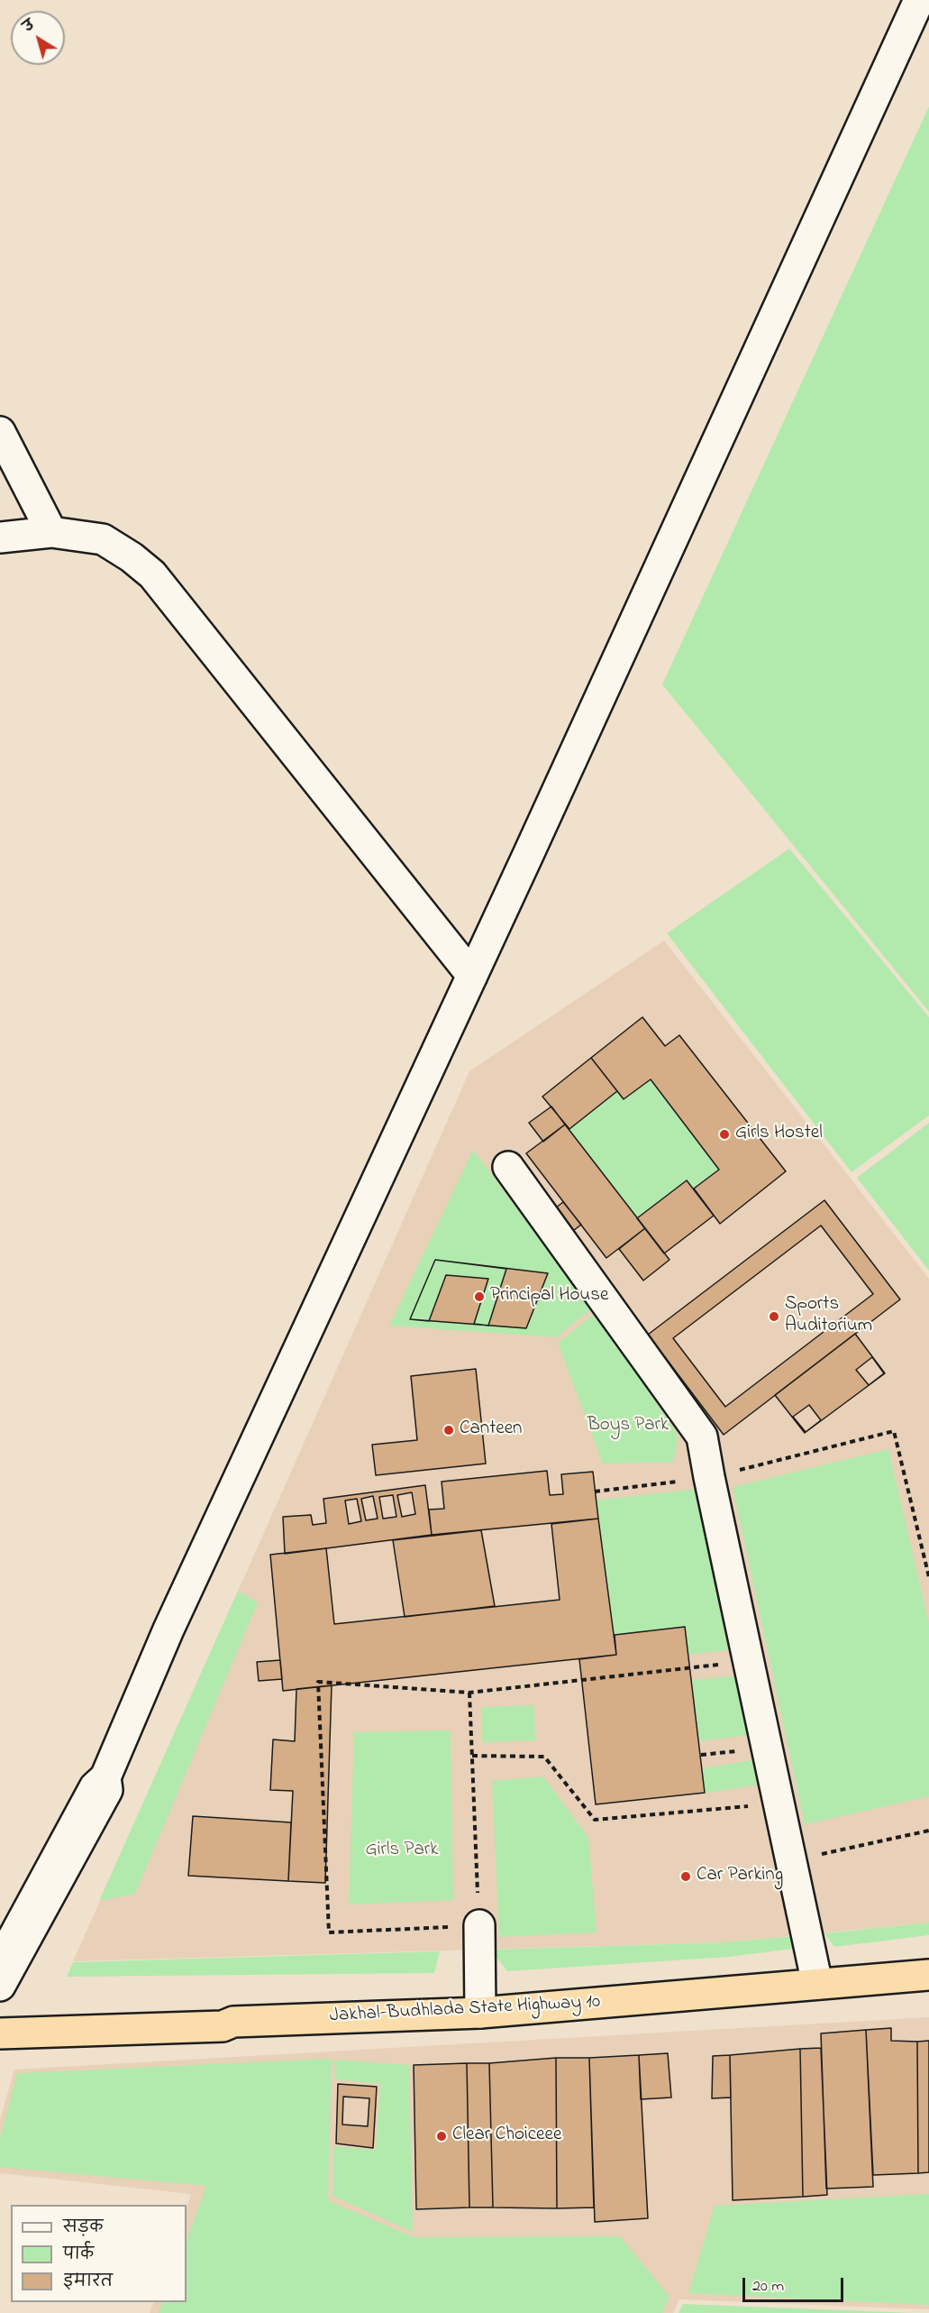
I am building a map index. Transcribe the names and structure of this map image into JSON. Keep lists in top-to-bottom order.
{
  "streets": {
    "highway": ["Jakhal-Budhlada State Highway 10"]
  },
  "parks": ["Boys Park", "Girls Park"],
  "places": [
    "Girls Hostel",
    "Principal House",
    "Sports Auditorium",
    "Canteen",
    "Car Parking",
    "Clear Choiceee"
  ],
  "legend": ["सड़क", "पार्क", "इमारत"],
  "scale_bar": "20 m",
  "north": "top left"
}
